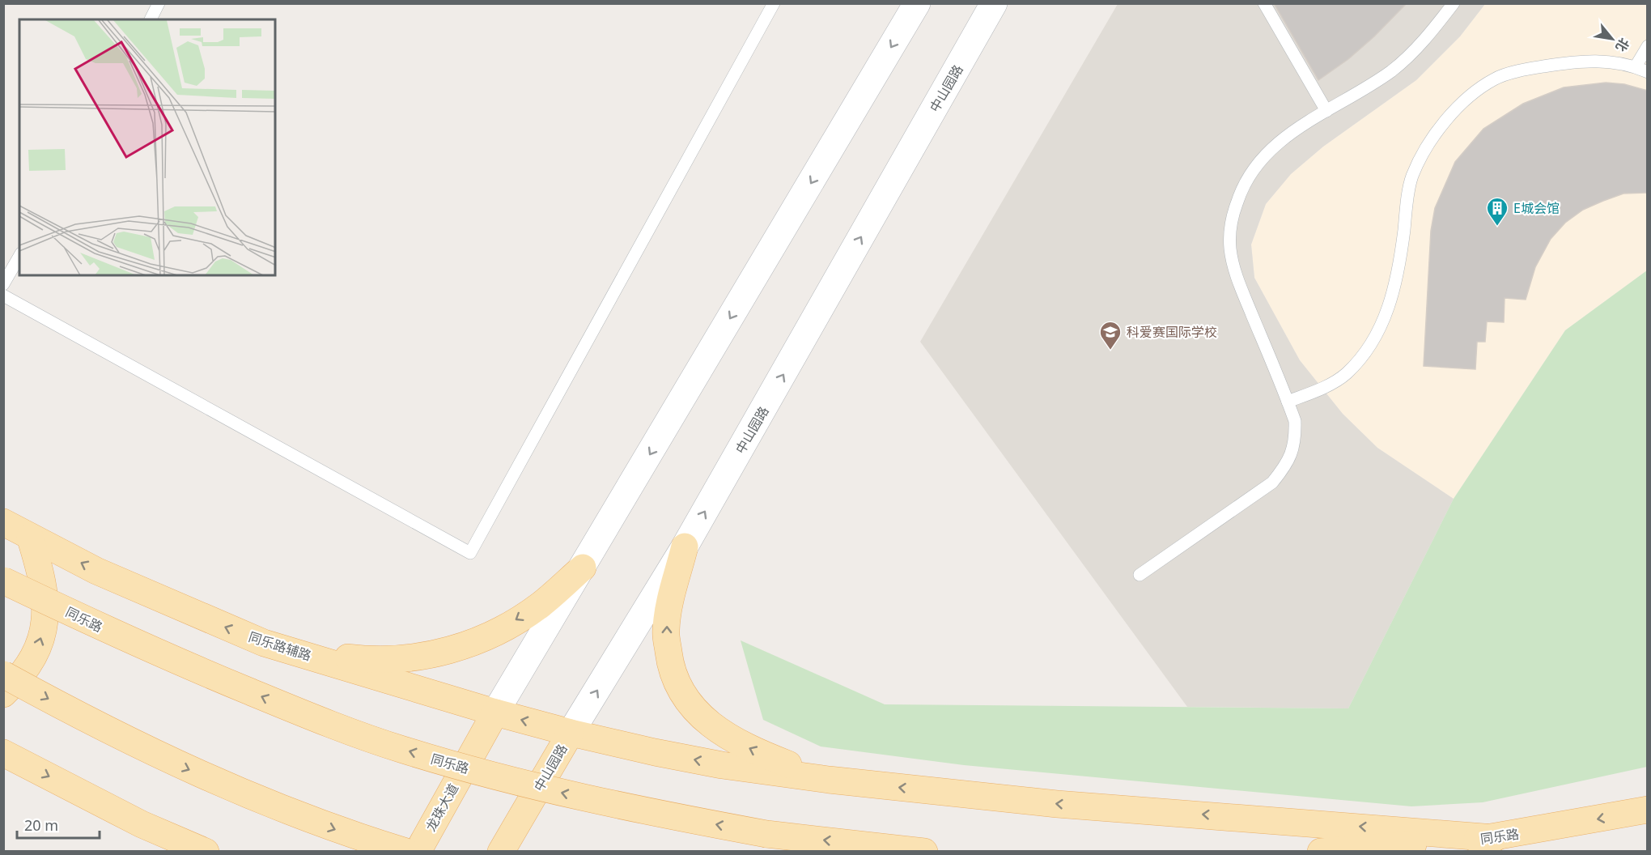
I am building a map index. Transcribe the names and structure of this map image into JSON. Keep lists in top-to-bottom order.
{
  "streets": {
    "main road": [
      "中山园路",
      "同乐路",
      "同乐路辅路",
      "龙珠大道"
    ]
  },
  "crossings": [
    ["中山园路", "同乐路辅路"],
    ["同乐路辅路", "龙珠大道"]
  ],
  "places": {
    "building": ["E城会馆"],
    "school or university": ["科爱赛国际学校"]
  },
  "scale_bar": "20 m",
  "north": "bottom right"
}
